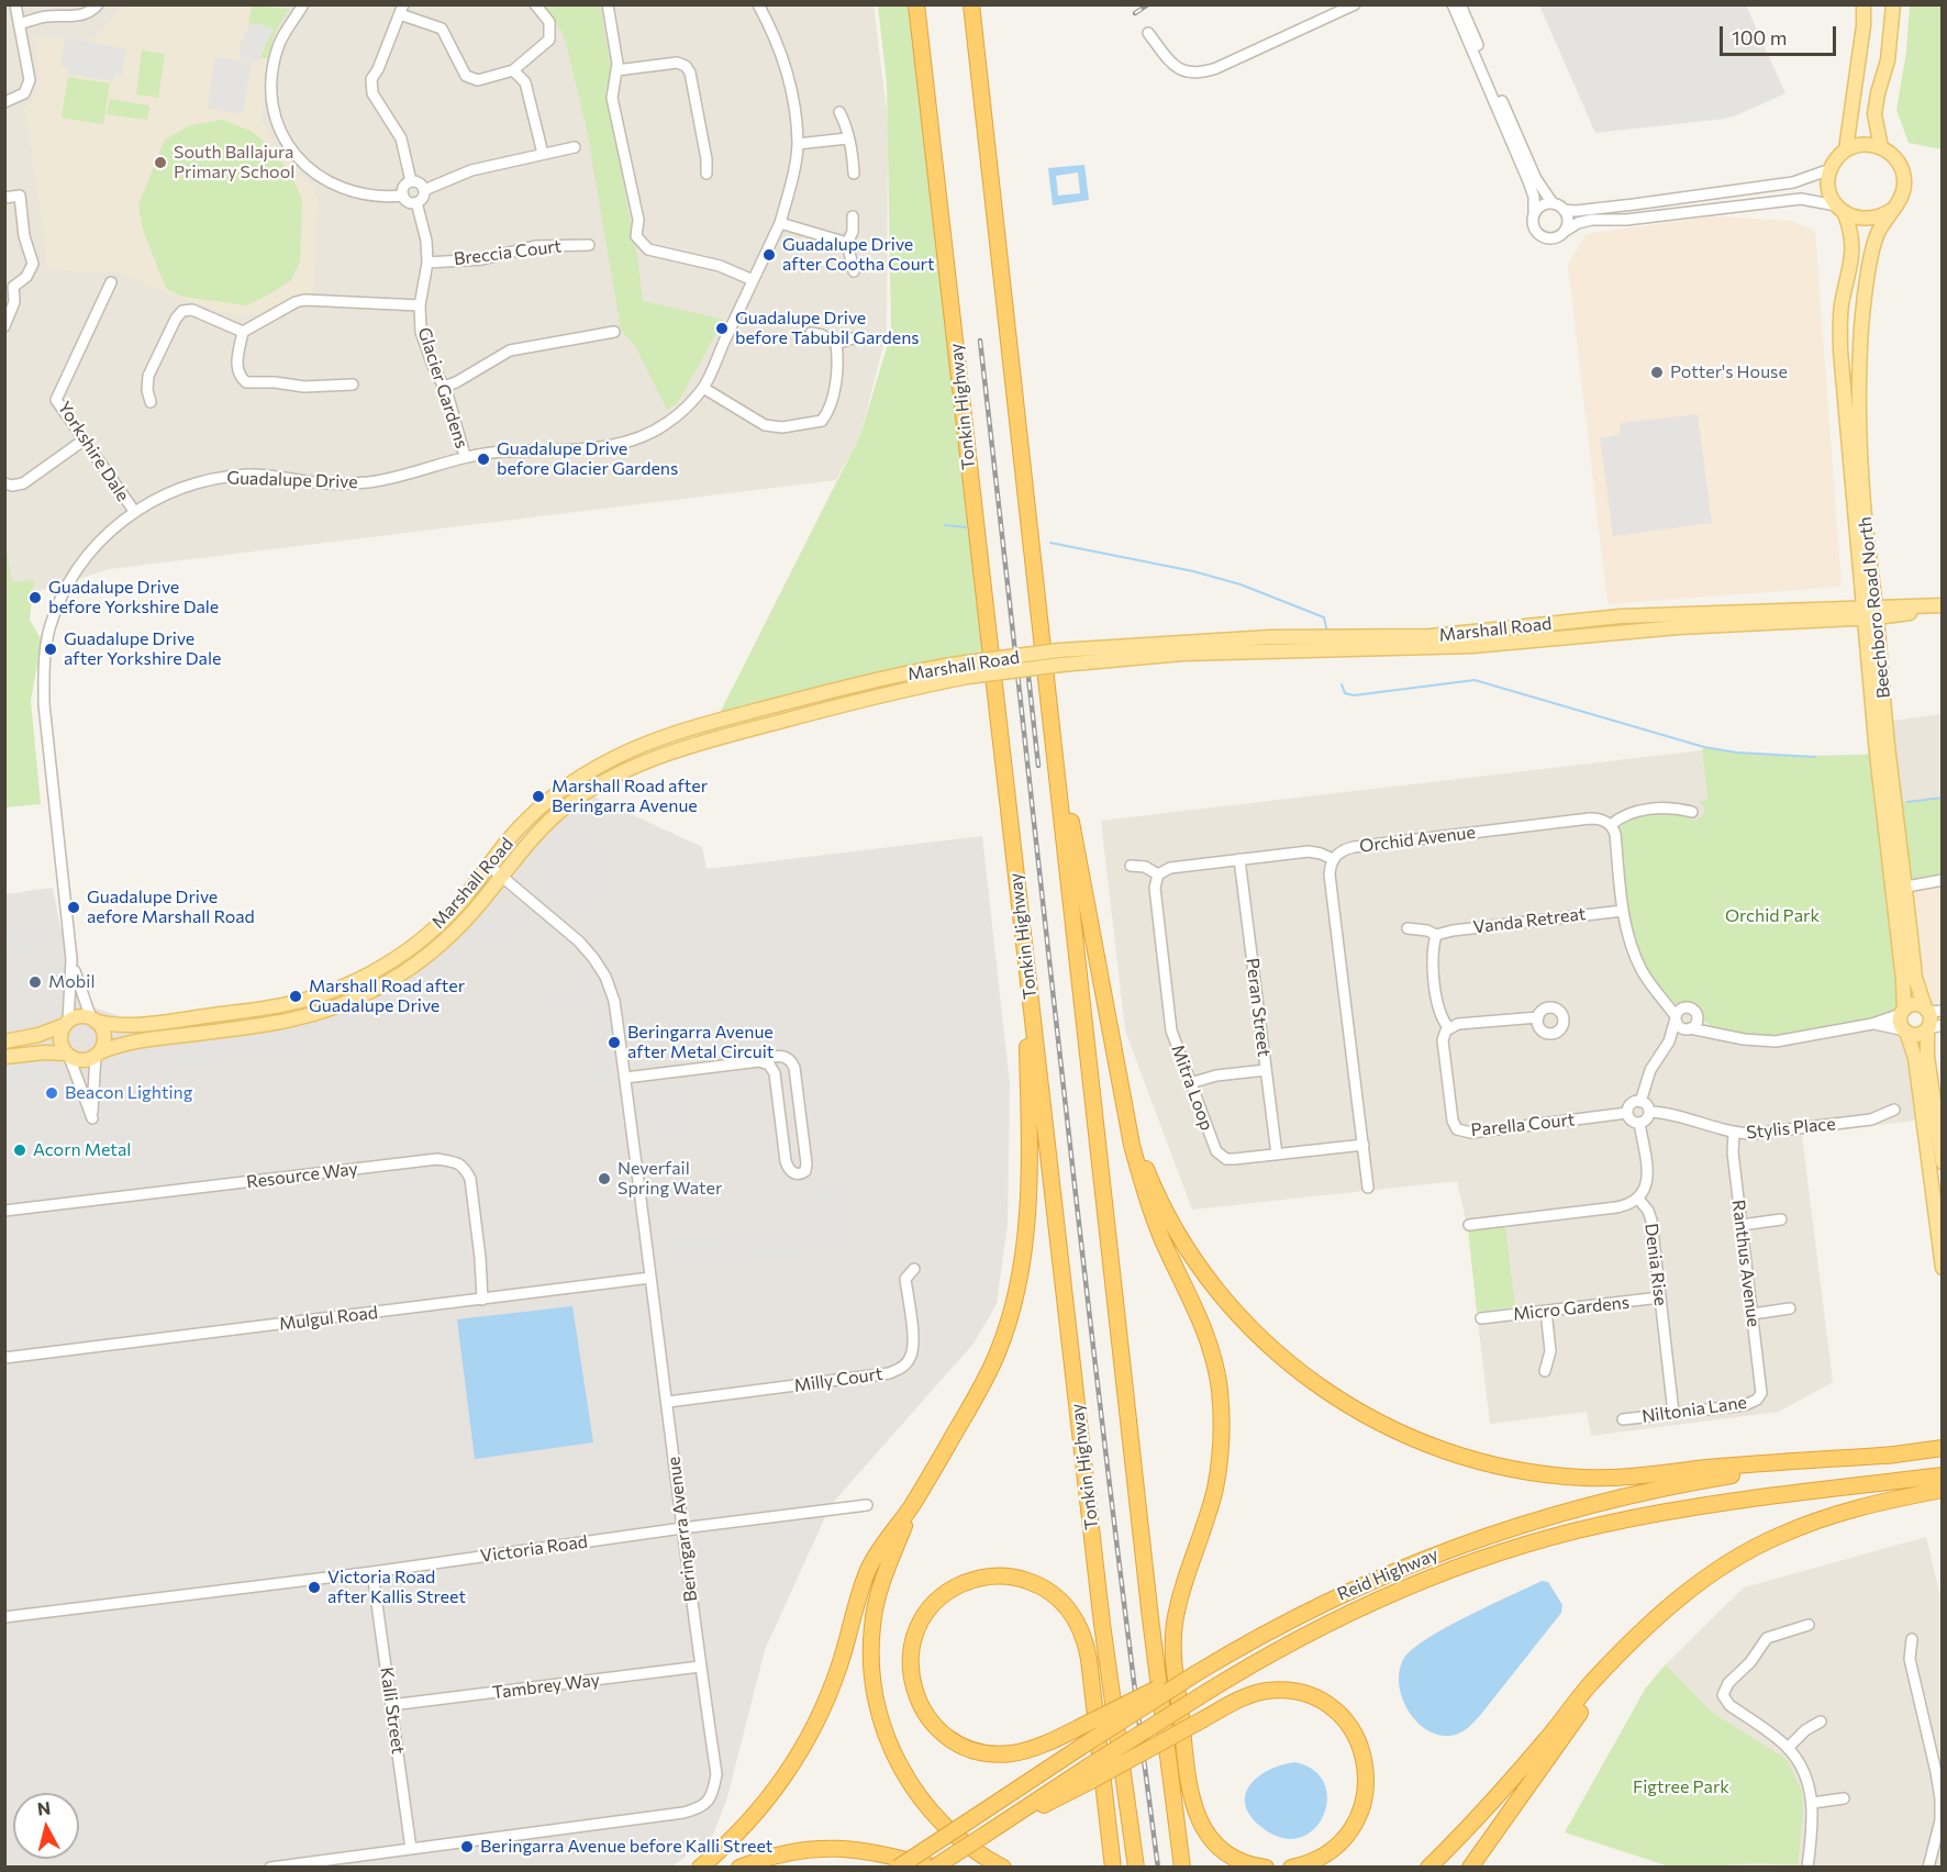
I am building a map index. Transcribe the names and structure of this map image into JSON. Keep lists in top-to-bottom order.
{
  "streets": {
    "highway": ["Tonkin Highway", "Reid Highway"],
    "main road": ["Beechboro Road North", "Marshall Road"],
    "street": [
      "Breccia Court",
      "Glacier Gardens",
      "Yorkshire Dale",
      "Guadalupe Drive",
      "Orchid Avenue",
      "Vanda Retreat",
      "Peran Street",
      "Mitra Loop",
      "Parella Court",
      "Stylis Place",
      "Resource Way",
      "Ranthus Avenue",
      "Denia Rise",
      "Micro Gardens",
      "Mulgul Road",
      "Milly Court",
      "Niltonia Lane",
      "Beringarra Avenue",
      "Victoria Road",
      "Tambrey Way",
      "Kalli Street"
    ]
  },
  "crossings": [
    ["Breccia Court", "Glacier Gardens"],
    ["Glacier Gardens", "Guadalupe Drive"],
    ["Yorkshire Dale", "Guadalupe Drive"],
    ["Guadalupe Drive", "Marshall Road"],
    ["Beechboro Road North", "Marshall Road"],
    ["Marshall Road", "Beringarra Avenue"],
    ["Peran Street", "Mitra Loop"],
    ["Parella Court", "Stylis Place"],
    ["Parella Court", "Denia Rise"],
    ["Stylis Place", "Ranthus Avenue"],
    ["Stylis Place", "Denia Rise"],
    ["Resource Way", "Mulgul Road"],
    ["Ranthus Avenue", "Niltonia Lane"],
    ["Denia Rise", "Micro Gardens"],
    ["Denia Rise", "Niltonia Lane"],
    ["Mulgul Road", "Beringarra Avenue"],
    ["Milly Court", "Beringarra Avenue"],
    ["Beringarra Avenue", "Victoria Road"],
    ["Beringarra Avenue", "Tambrey Way"],
    ["Beringarra Avenue", "Kalli Street"],
    ["Victoria Road", "Kalli Street"],
    ["Tambrey Way", "Kalli Street"]
  ],
  "parks": ["Orchid Park", "Figtree Park"],
  "places": [
    "South Ballajura Primary School",
    "Guadalupe Drive after Cootha Court",
    "Guadalupe Drive before Tabubil Gardens",
    "Potter's House",
    "Guadalupe Drive before Glacier Gardens",
    "Guadalupe Drive before Yorkshire Dale",
    "Guadalupe Drive after Yorkshire Dale",
    "Marshall Road after Beringarra Avenue",
    "Guadalupe Drive aefore Marshall Road",
    "Mobil",
    "Marshall Road after Guadalupe Drive",
    "Beringarra Avenue after Metal Circuit",
    "Beacon Lighting",
    "Acorn Metal",
    "Neverfail Spring Water",
    "Victoria Road after Kallis Street",
    "Beringarra Avenue before Kalli Street"
  ],
  "scale_bar": "100 m",
  "north": "top"
}
